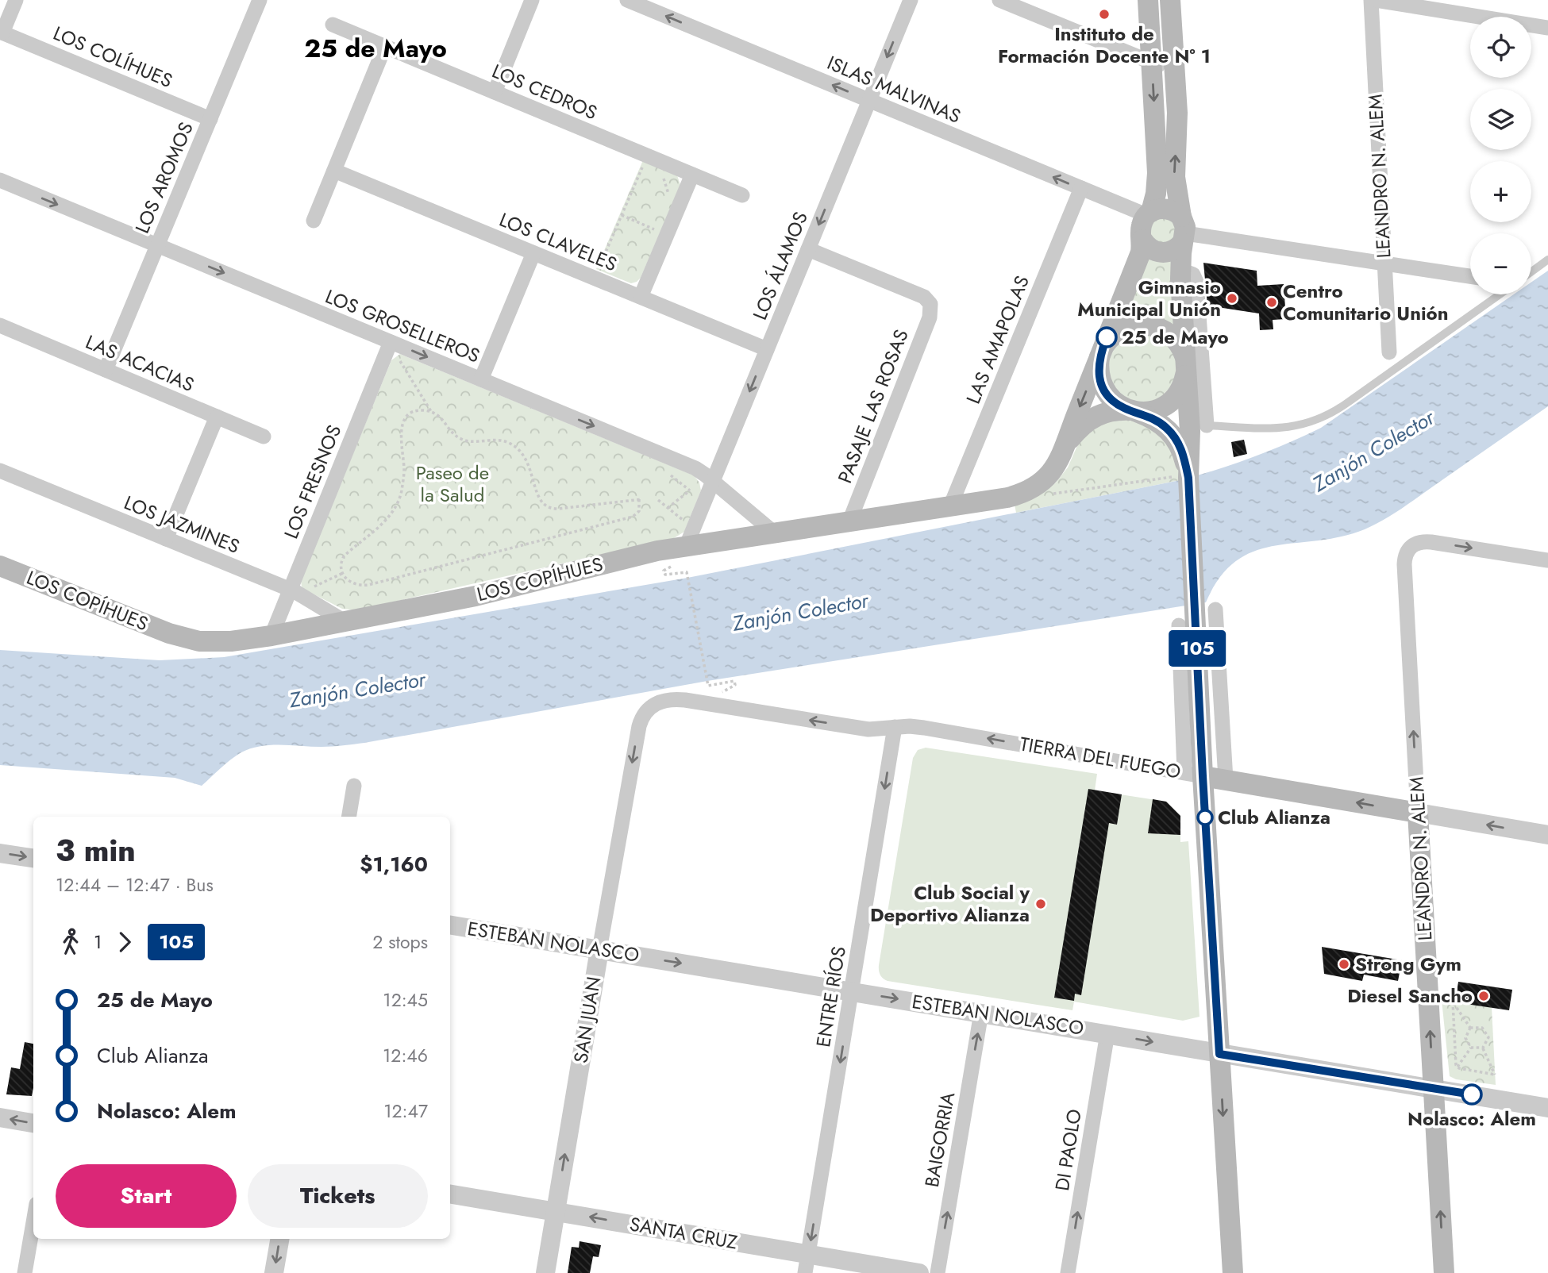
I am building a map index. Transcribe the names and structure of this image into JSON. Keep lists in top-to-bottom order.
{
  "streets": {
    "main road": ["LEANDRO N. ALEM", "LOS COPÍHUES", "TIERRA DEL FUEGO"],
    "street": [
      "LOS COLÍHUES",
      "ISLAS MALVINAS",
      "LOS CEDROS",
      "LOS AROMOS",
      "LOS CLAVELES",
      "LOS ÁLAMOS",
      "LOS GROSELLEROS",
      "LAS AMAPOLAS",
      "LAS ACACIAS",
      "PASAJE LAS ROSAS",
      "LOS FRESNOS",
      "LOS JAZMINES",
      "ESTEBAN NOLASCO",
      "ENTRE RÍOS",
      "SAN JUAN",
      "BAIGORRIA",
      "DI PAOLO",
      "SANTA CRUZ"
    ]
  },
  "crossings": [
    ["LOS COLÍHUES", "LOS AROMOS"],
    ["ISLAS MALVINAS", "LOS ÁLAMOS"],
    ["ISLAS MALVINAS", "LAS AMAPOLAS"],
    ["ISLAS MALVINAS", "LOS COPÍHUES"],
    ["LEANDRO N. ALEM", "TIERRA DEL FUEGO"],
    ["LEANDRO N. ALEM", "ESTEBAN NOLASCO"],
    ["LOS AROMOS", "LOS GROSELLEROS"],
    ["LOS AROMOS", "LAS ACACIAS"],
    ["LOS CLAVELES", "LOS ÁLAMOS"],
    ["LOS ÁLAMOS", "LOS GROSELLEROS"],
    ["LOS ÁLAMOS", "PASAJE LAS ROSAS"],
    ["LOS ÁLAMOS", "LOS COPÍHUES"],
    ["LOS GROSELLEROS", "LOS FRESNOS"],
    ["LOS GROSELLEROS", "LOS COPÍHUES"],
    ["LAS AMAPOLAS", "LOS COPÍHUES"],
    ["PASAJE LAS ROSAS", "LOS COPÍHUES"],
    ["LOS FRESNOS", "LOS JAZMINES"],
    ["LOS FRESNOS", "LOS COPÍHUES"],
    ["LOS JAZMINES", "LOS COPÍHUES"],
    ["TIERRA DEL FUEGO", "ENTRE RÍOS"],
    ["TIERRA DEL FUEGO", "SAN JUAN"],
    ["ESTEBAN NOLASCO", "ENTRE RÍOS"],
    ["ESTEBAN NOLASCO", "SAN JUAN"],
    ["ESTEBAN NOLASCO", "BAIGORRIA"],
    ["ESTEBAN NOLASCO", "DI PAOLO"],
    ["ENTRE RÍOS", "SANTA CRUZ"],
    ["SAN JUAN", "SANTA CRUZ"]
  ],
  "one_way": [
    "ISLAS MALVINAS",
    "LEANDRO N. ALEM",
    "LOS ÁLAMOS",
    "LOS GROSELLEROS",
    "TIERRA DEL FUEGO",
    "ESTEBAN NOLASCO",
    "ENTRE RÍOS",
    "BAIGORRIA",
    "DI PAOLO",
    "SANTA CRUZ"
  ],
  "districts": ["25 de Mayo"],
  "water": ["Zanjón Colector"],
  "parks": ["Paseo de la Salud"],
  "places": [
    "Instituto de Formación Docente N° 1",
    "Gimnasio Municipal Unión",
    "Centro Comunitario Unión",
    "25 de Mayo",
    "Club Alianza",
    "Club Social y Deportivo Alianza",
    "Strong Gym",
    "Diesel Sancho",
    "Nolasco: Alem"
  ],
  "lines": ["bus line 105"],
  "page": {
    "on_map": "105",
    "map_buttons": ["+", "−"],
    "heading": ["3 min", "12:44 – 12:47 · Bus", "$1,160"],
    "legs": ["1", "105", "2 stops"],
    "list": [
      {
        "name": "25 de Mayo",
        "value": "12:45"
      },
      {
        "name": "Club Alianza",
        "value": "12:46"
      },
      {
        "name": "Nolasco: Alem",
        "value": "12:47"
      }
    ],
    "buttons": ["Start", "Tickets"]
  }
}
